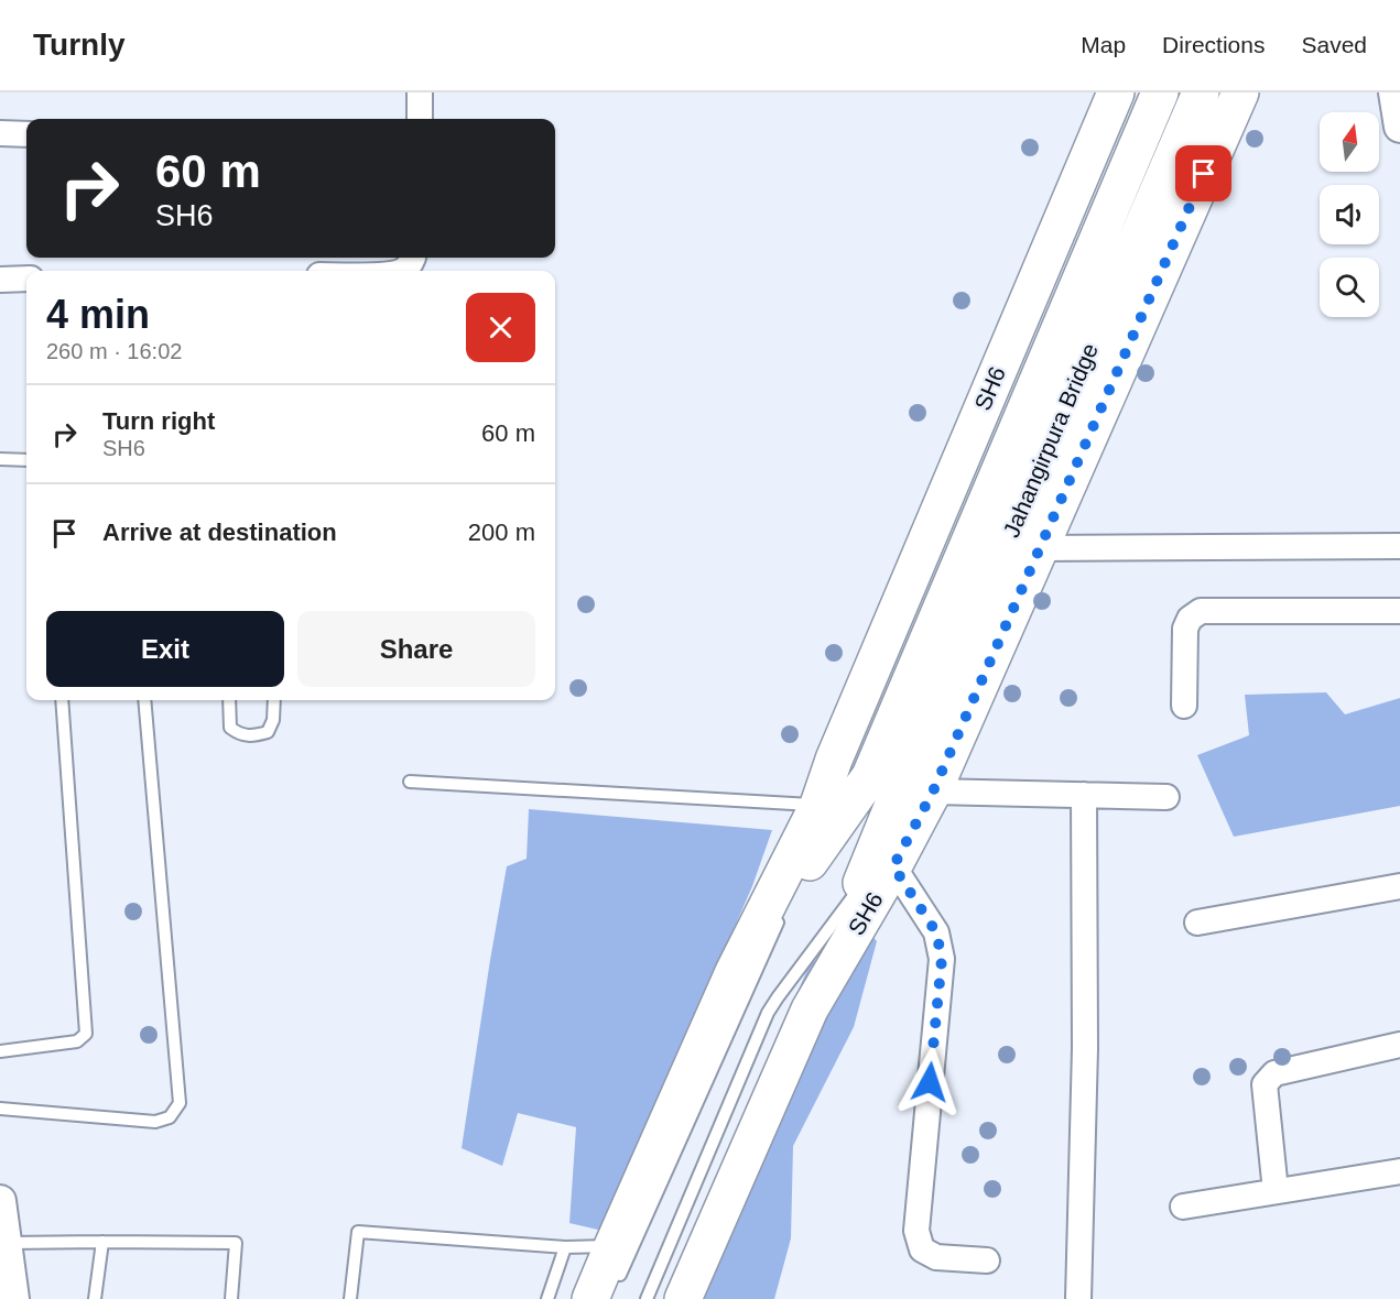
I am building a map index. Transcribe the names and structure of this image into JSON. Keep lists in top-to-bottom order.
{
  "streets": {
    "main road": ["SH6", "Jahangirpura Bridge"]
  },
  "crossings": [
    ["SH6", "Jahangirpura Bridge"]
  ],
  "north": "top",
  "page": {
    "header": "Turnly",
    "nav": ["Map", "Directions", "Saved"],
    "turn": ["60 m", "SH6"],
    "heading": ["4 min", "260 m · 16:02"],
    "list": [
      {
        "name": "Turn right",
        "note": "SH6",
        "value": "60 m"
      },
      {
        "name": "Arrive at destination",
        "value": "200 m"
      }
    ],
    "buttons": ["Exit", "Share"]
  }
}
